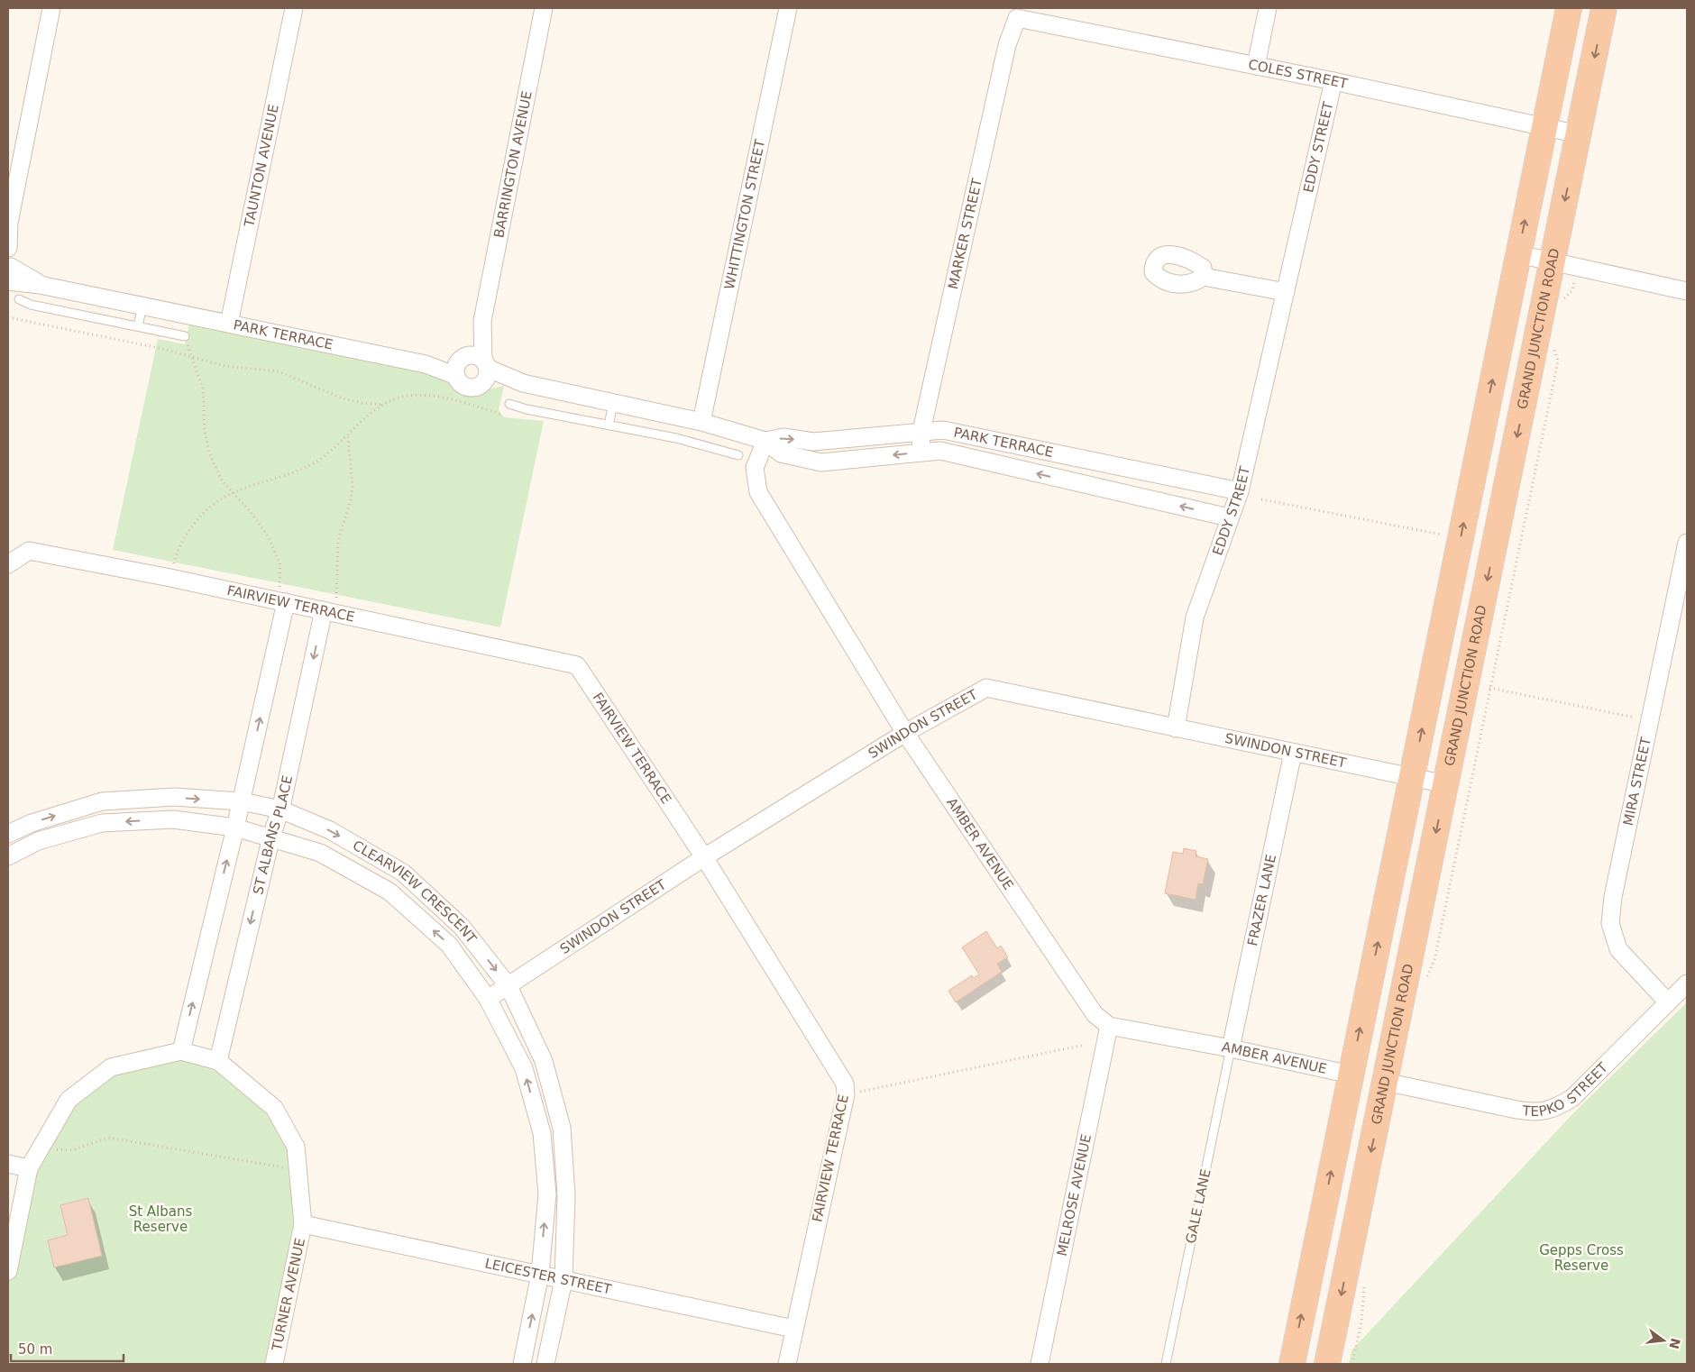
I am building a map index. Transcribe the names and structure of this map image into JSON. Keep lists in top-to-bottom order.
{
  "streets": {
    "highway": ["GRAND JUNCTION ROAD"],
    "street": [
      "COLES STREET",
      "EDDY STREET",
      "BARRINGTON AVENUE",
      "TAUNTON AVENUE",
      "WHITTINGTON STREET",
      "MARKER STREET",
      "PARK TERRACE",
      "FAIRVIEW TERRACE",
      "SWINDON STREET",
      "MIRA STREET",
      "ST ALBANS PLACE",
      "AMBER AVENUE",
      "CLEARVIEW CRESCENT",
      "FRAZER LANE",
      "TEPKO STREET",
      "MELROSE AVENUE",
      "LEICESTER STREET",
      "TURNER AVENUE"
    ],
    "lane": ["GALE LANE"]
  },
  "crossings": [
    ["COLES STREET", "EDDY STREET"],
    ["COLES STREET", "MARKER STREET"],
    ["COLES STREET", "GRAND JUNCTION ROAD"],
    ["EDDY STREET", "PARK TERRACE"],
    ["EDDY STREET", "SWINDON STREET"],
    ["BARRINGTON AVENUE", "PARK TERRACE"],
    ["TAUNTON AVENUE", "PARK TERRACE"],
    ["WHITTINGTON STREET", "PARK TERRACE"],
    ["MARKER STREET", "PARK TERRACE"],
    ["GRAND JUNCTION ROAD", "SWINDON STREET"],
    ["GRAND JUNCTION ROAD", "TEPKO STREET"],
    ["PARK TERRACE", "AMBER AVENUE"],
    ["FAIRVIEW TERRACE", "SWINDON STREET"],
    ["FAIRVIEW TERRACE", "ST ALBANS PLACE"],
    ["FAIRVIEW TERRACE", "LEICESTER STREET"],
    ["SWINDON STREET", "AMBER AVENUE"],
    ["SWINDON STREET", "CLEARVIEW CRESCENT"],
    ["SWINDON STREET", "FRAZER LANE"],
    ["MIRA STREET", "TEPKO STREET"],
    ["ST ALBANS PLACE", "CLEARVIEW CRESCENT"],
    ["ST ALBANS PLACE", "TURNER AVENUE"],
    ["AMBER AVENUE", "FRAZER LANE"],
    ["AMBER AVENUE", "MELROSE AVENUE"],
    ["AMBER AVENUE", "GALE LANE"],
    ["CLEARVIEW CRESCENT", "LEICESTER STREET"],
    ["FRAZER LANE", "GALE LANE"],
    ["LEICESTER STREET", "TURNER AVENUE"]
  ],
  "parks": ["St Albans Reserve", "Gepps Cross Reserve"],
  "scale_bar": "50 m",
  "north": "right"
}
